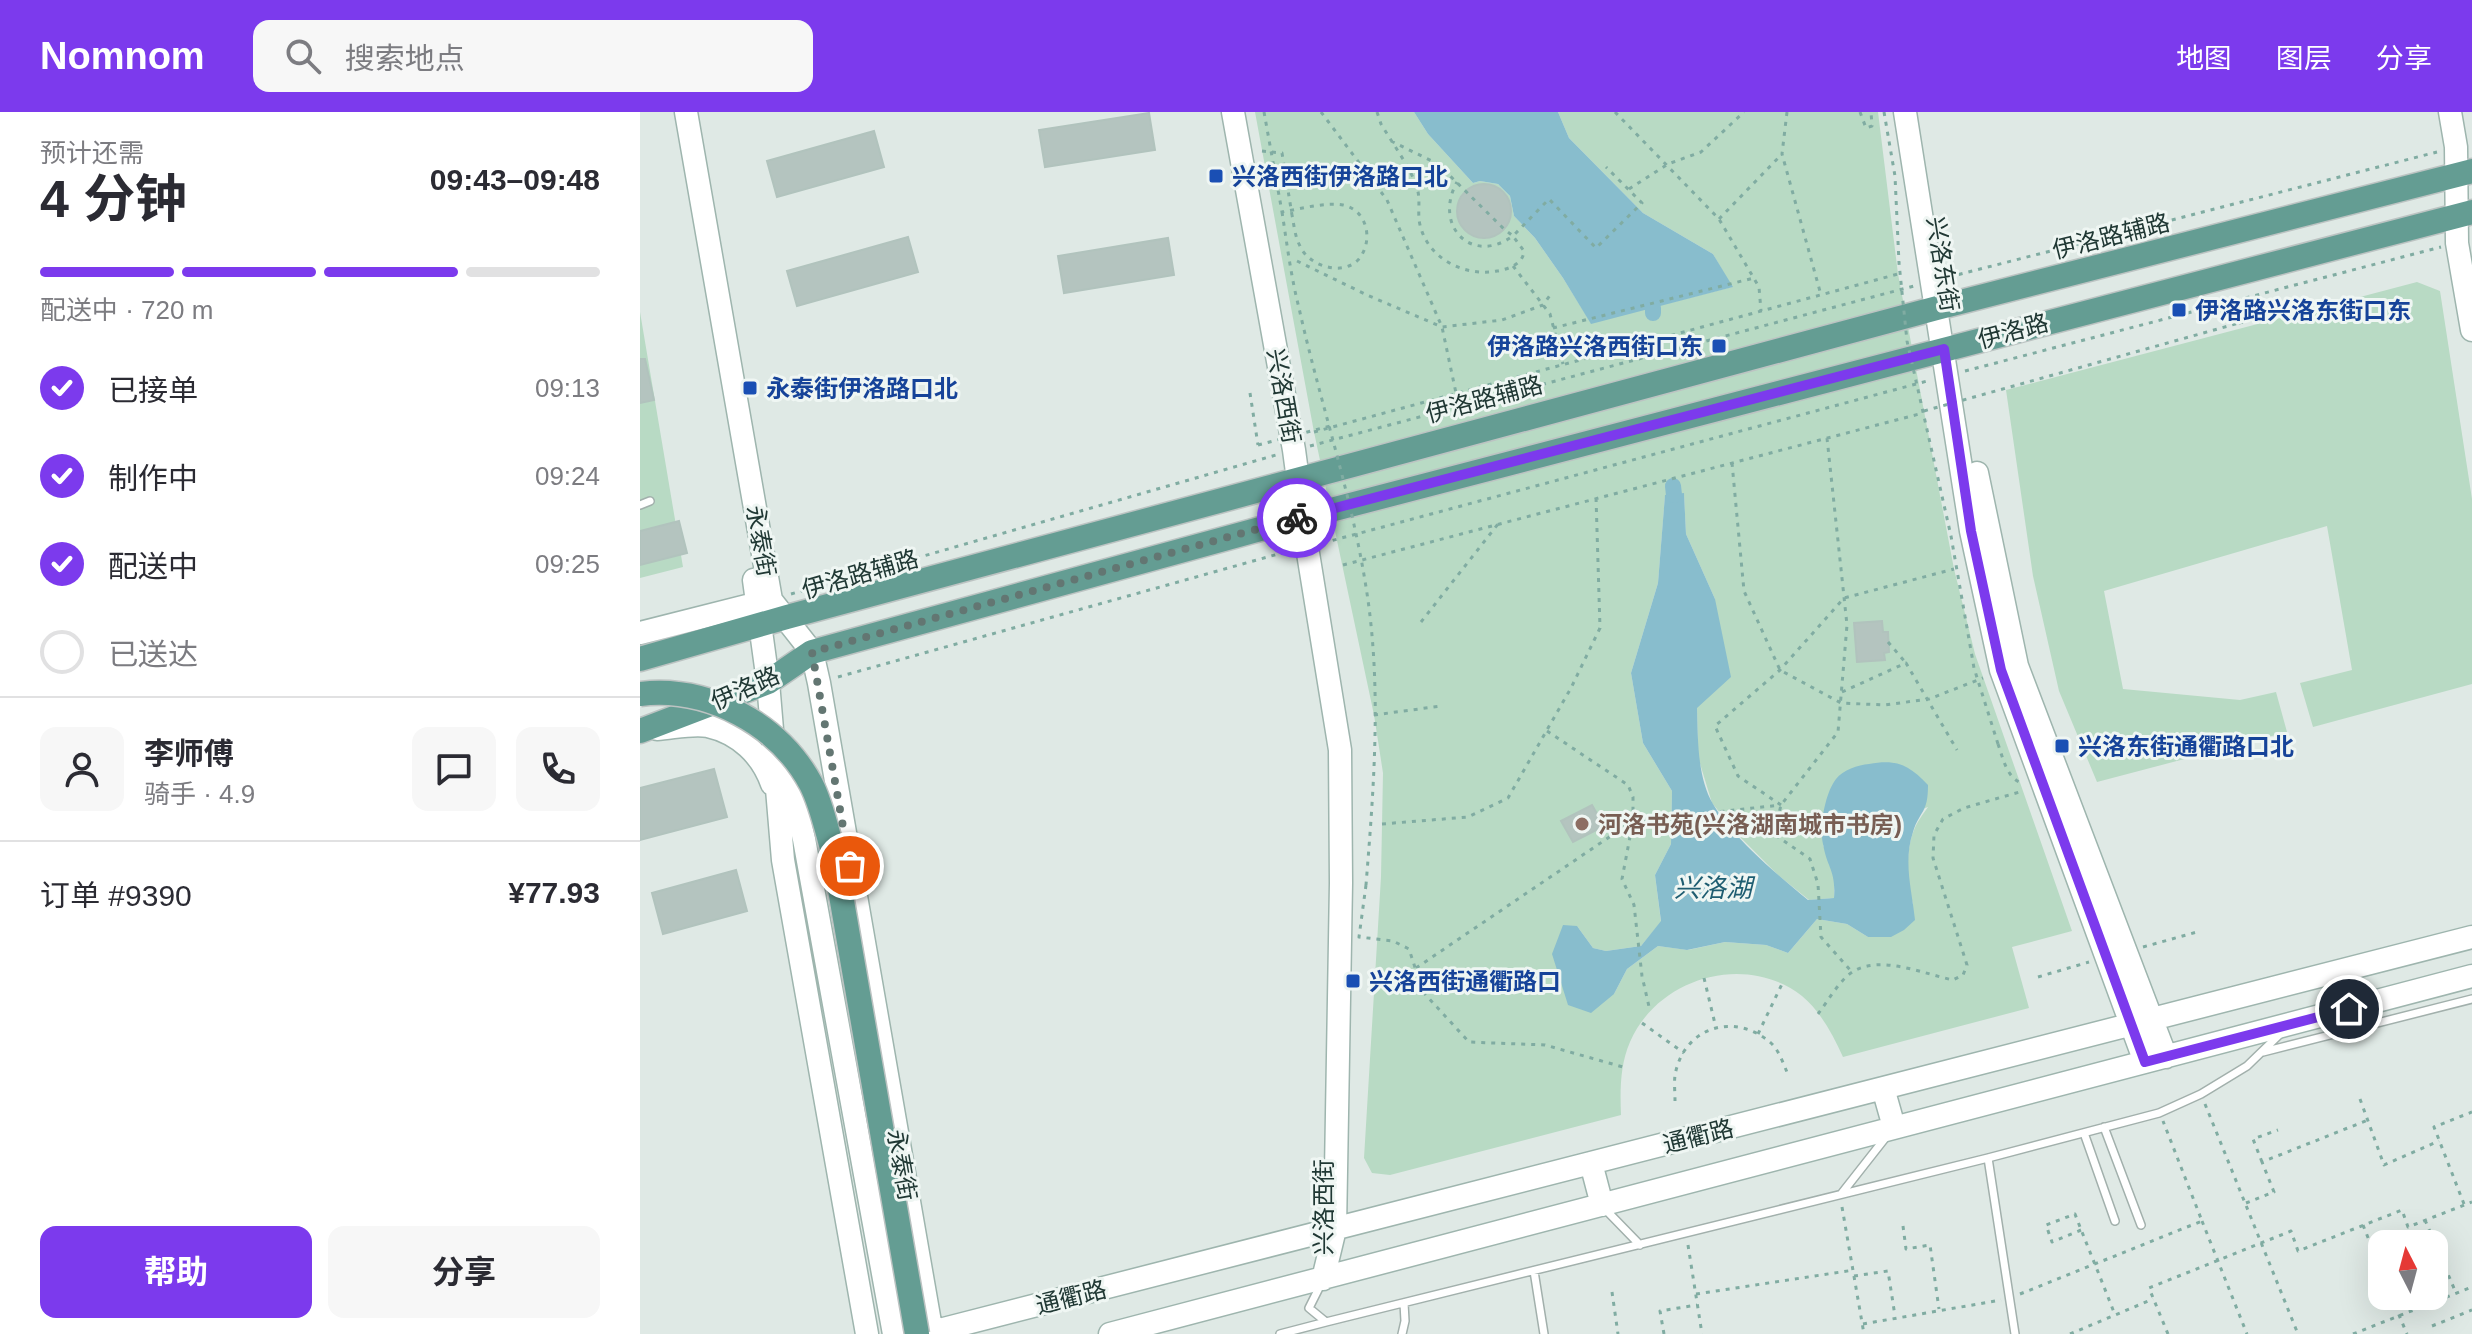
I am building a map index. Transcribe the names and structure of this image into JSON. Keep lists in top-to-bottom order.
{
  "streets": {
    "main road": ["伊洛路"],
    "street": [
      "兴洛东街",
      "兴洛西街",
      "永泰街",
      "通衢路"
    ],
    "path": ["伊洛路辅路"]
  },
  "crossings": [
    ["伊洛路辅路", "兴洛东街"],
    ["伊洛路辅路", "伊洛路"],
    ["伊洛路辅路", "兴洛西街"],
    ["伊洛路辅路", "永泰街"],
    ["兴洛东街", "伊洛路"],
    ["兴洛东街", "通衢路"],
    ["伊洛路", "兴洛西街"],
    ["伊洛路", "永泰街"],
    ["兴洛西街", "通衢路"],
    ["永泰街", "通衢路"]
  ],
  "water": ["兴洛湖"],
  "places": {
    "transit": [
      "兴洛西街伊洛路口北",
      "伊洛路兴洛东街口东",
      "伊洛路兴洛西街口东",
      "永泰街伊洛路口北",
      "兴洛东街通衢路口北",
      "兴洛西街通衢路口"
    ],
    "other": ["河洛书苑(兴洛湖南城市书房)"]
  },
  "north": "top",
  "page": {
    "header": "Nomnom",
    "search": "搜索地点",
    "nav": ["地图", "图层", "分享"],
    "heading": ["4 分钟", "预计还需", "09:43–09:48"],
    "panel": [
      "李师傅",
      "骑手 · 4.9",
      "订单 #9390",
      "¥77.93"
    ],
    "bar": "配送中 · 720 m",
    "list": [
      ["已接单", "09:13"],
      ["制作中", "09:24"],
      ["配送中", "09:25"],
      "已送达"
    ],
    "buttons": ["帮助", "分享"]
  }
}
